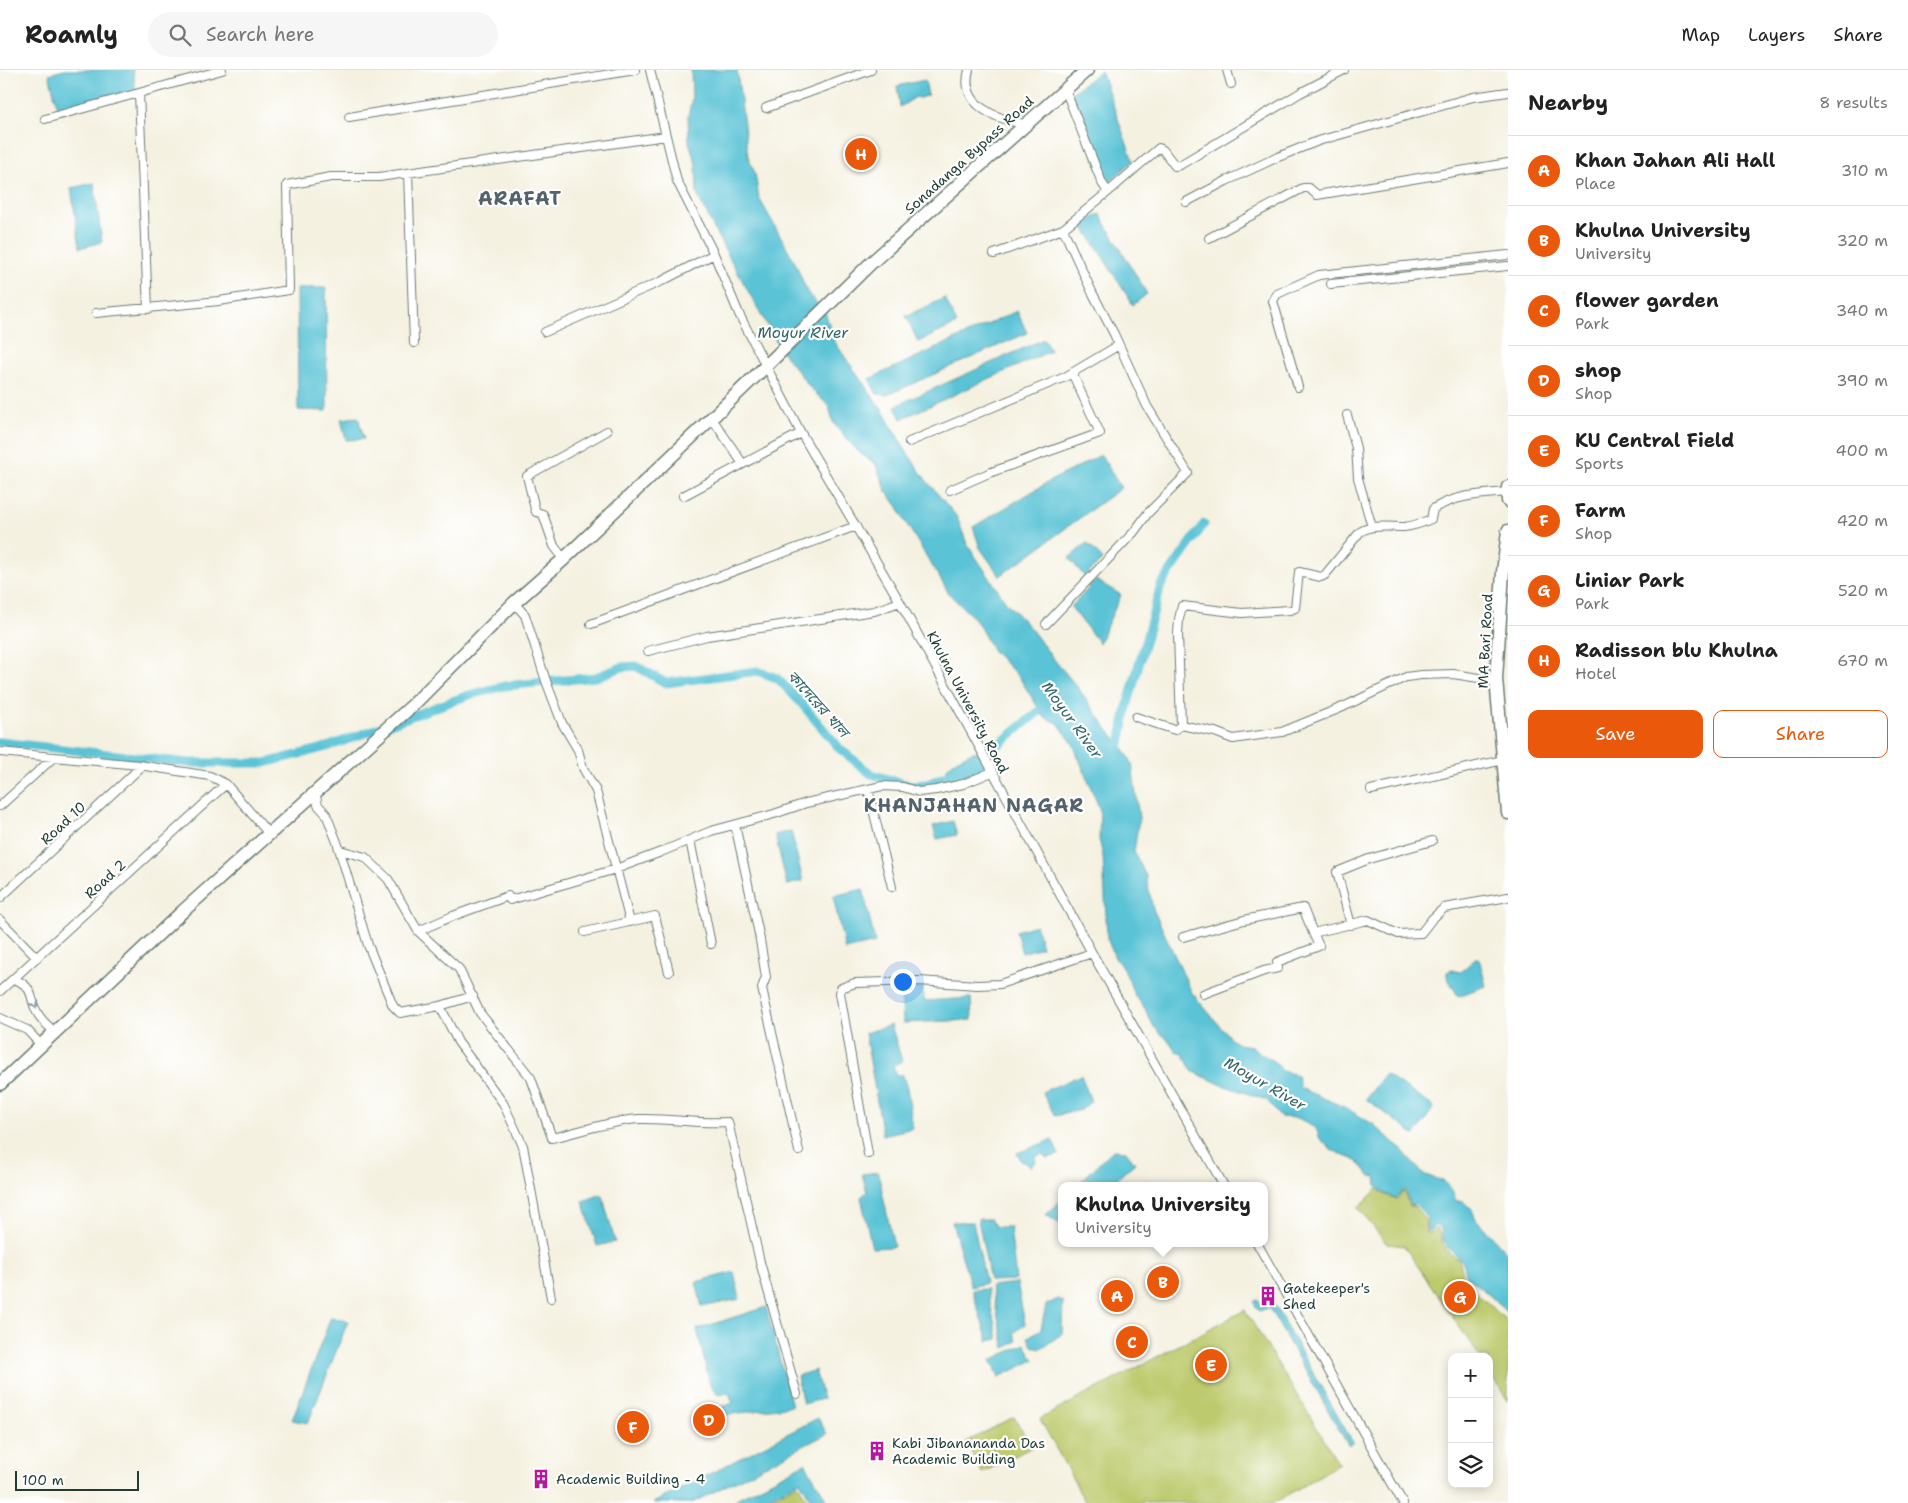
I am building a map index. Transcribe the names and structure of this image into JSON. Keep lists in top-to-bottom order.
{
  "streets": {
    "main road": ["Sonadanga Bypass Road", "MA Bari Road"],
    "street": ["Khulna University Road", "Road 10", "Road 2"]
  },
  "crossings": [
    ["Sonadanga Bypass Road", "Khulna University Road"]
  ],
  "districts": ["ARAFAT", "KHANJAHAN NAGAR"],
  "water": ["Moyur River", "কাদেরের খাল"],
  "places": {
    "building": ["Gatekeeper's Shed", "Kabi Jibanananda Das Academic Building", "Academic Building - 4"]
  },
  "scale_bar": "100 m",
  "page": {
    "header": "Roamly",
    "search": "Search here",
    "nav": ["Map", "Layers", "Share"],
    "heading": ["Nearby", "8 results"],
    "list": [
      {
        "mark": "A",
        "name": "Khan Jahan Ali Hall",
        "note": "Place",
        "value": "310 m"
      },
      {
        "mark": "B",
        "name": "Khulna University",
        "note": "University",
        "value": "320 m"
      },
      {
        "mark": "C",
        "name": "flower garden",
        "note": "Park",
        "value": "340 m"
      },
      {
        "mark": "D",
        "name": "shop",
        "note": "Shop",
        "value": "390 m"
      },
      {
        "mark": "E",
        "name": "KU Central Field",
        "note": "Sports",
        "value": "400 m"
      },
      {
        "mark": "F",
        "name": "Farm",
        "note": "Shop",
        "value": "420 m"
      },
      {
        "mark": "G",
        "name": "Liniar Park",
        "note": "Park",
        "value": "520 m"
      },
      {
        "mark": "H",
        "name": "Radisson blu Khulna",
        "note": "Hotel",
        "value": "670 m"
      }
    ],
    "pins": [
      "H",
      "B",
      "A",
      "G",
      "C",
      "E",
      "D",
      "F"
    ],
    "buttons": ["Save", "Share"],
    "popup": ["Khulna University", "University"],
    "map_buttons": ["+", "−"],
    "scale": "100 m"
  }
}
